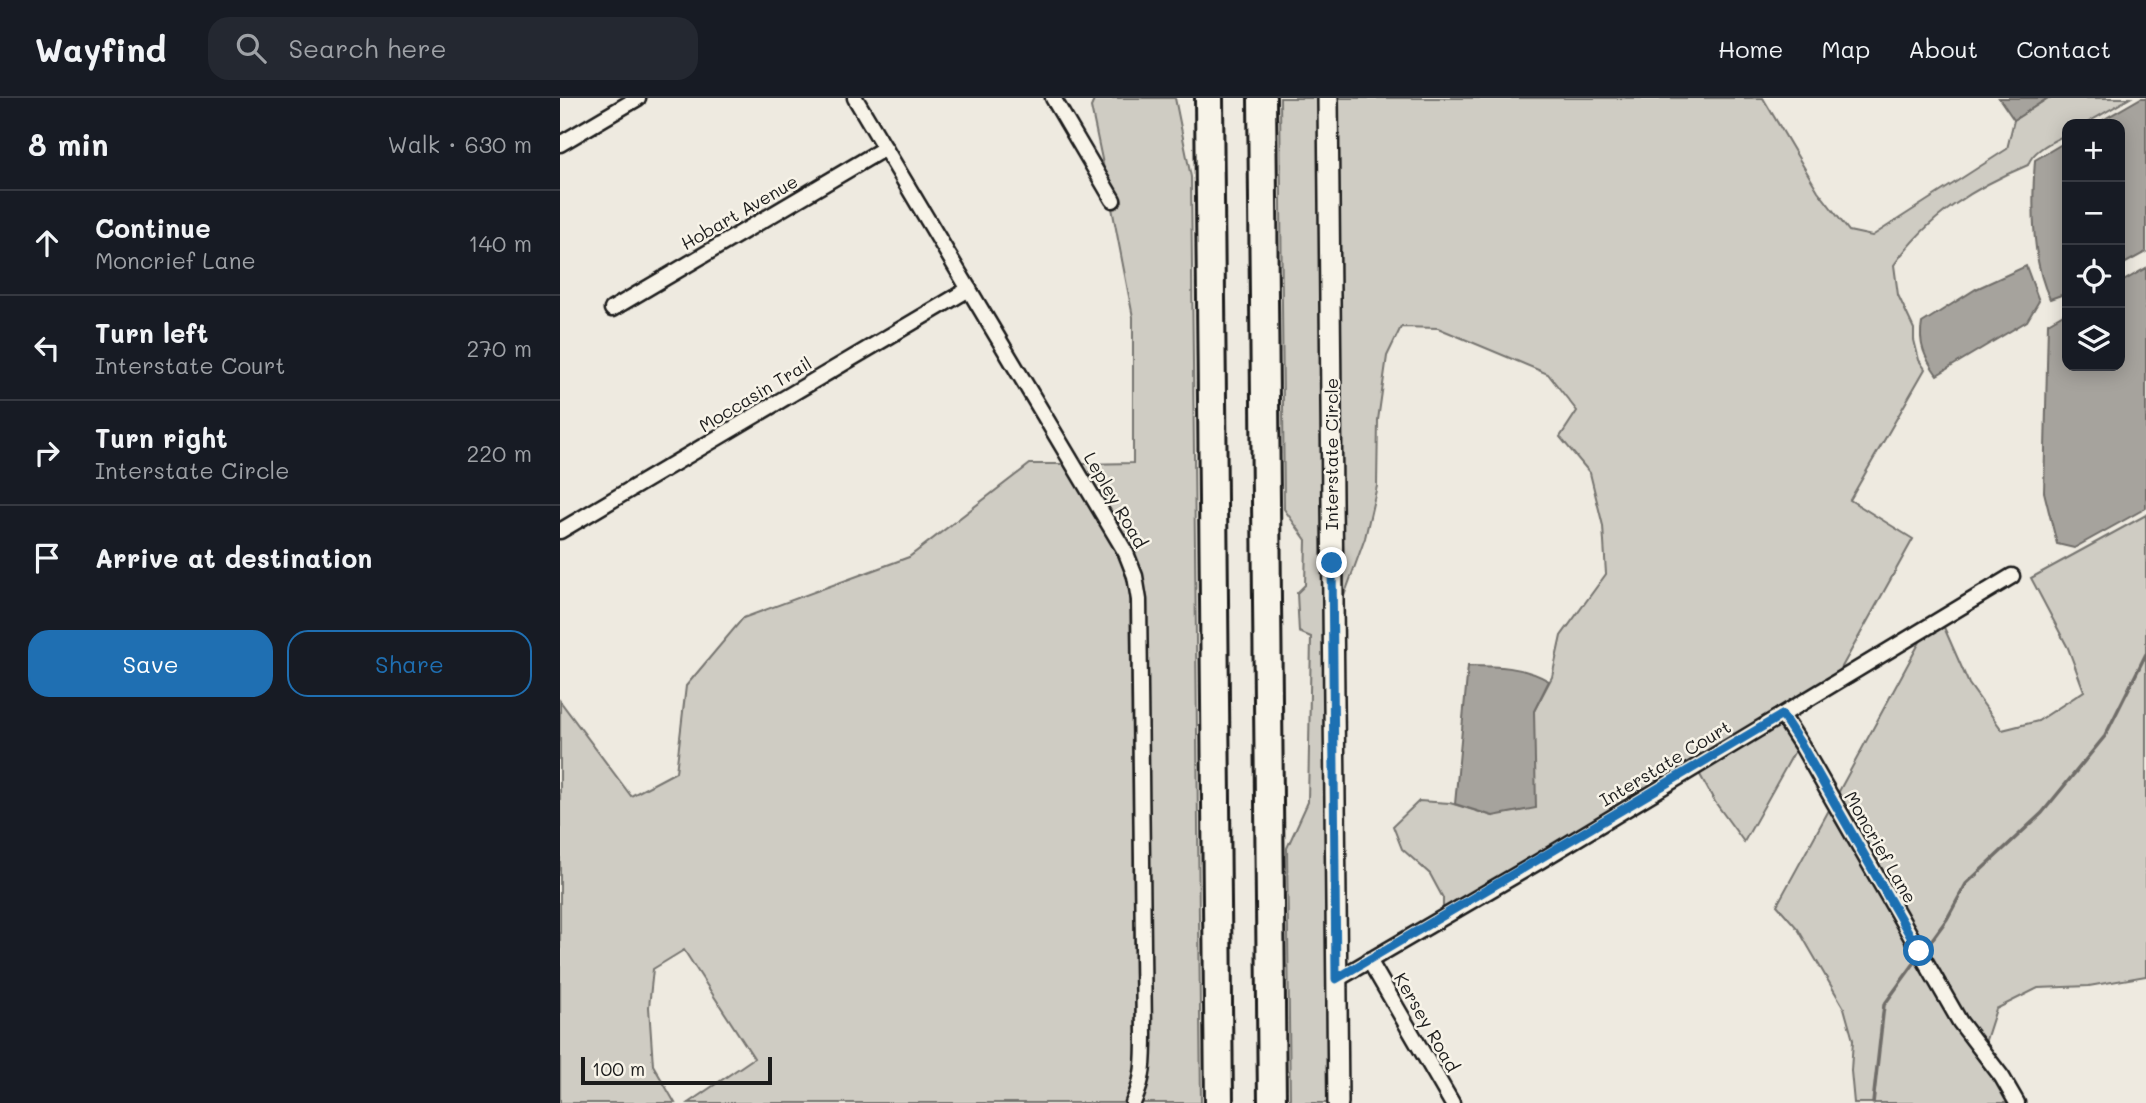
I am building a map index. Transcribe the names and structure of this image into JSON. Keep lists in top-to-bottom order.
{
  "streets": {
    "street": [
      "Hobart Avenue",
      "Moccasin Trail",
      "Interstate Circle",
      "Lepley Road",
      "Interstate Court",
      "Moncrief Lane",
      "Kersey Road"
    ]
  },
  "crossings": [
    ["Hobart Avenue", "Lepley Road"],
    ["Moccasin Trail", "Lepley Road"],
    ["Interstate Circle", "Interstate Court"],
    ["Interstate Court", "Moncrief Lane"],
    ["Interstate Court", "Kersey Road"]
  ],
  "scale_bar": "100 m",
  "page": {
    "header": "Wayfind",
    "search": "Search here",
    "nav": [
      "Home",
      "Map",
      "About",
      "Contact"
    ],
    "heading": ["8 min", "Walk · 630 m"],
    "map_buttons": ["+", "−"],
    "list": [
      ["Continue", "Moncrief Lane", "140 m"],
      ["Turn left", "Interstate Court", "270 m"],
      ["Turn right", "Interstate Circle", "220 m"],
      "Arrive at destination"
    ],
    "buttons": ["Save", "Share"],
    "scale": "100 m"
  }
}
